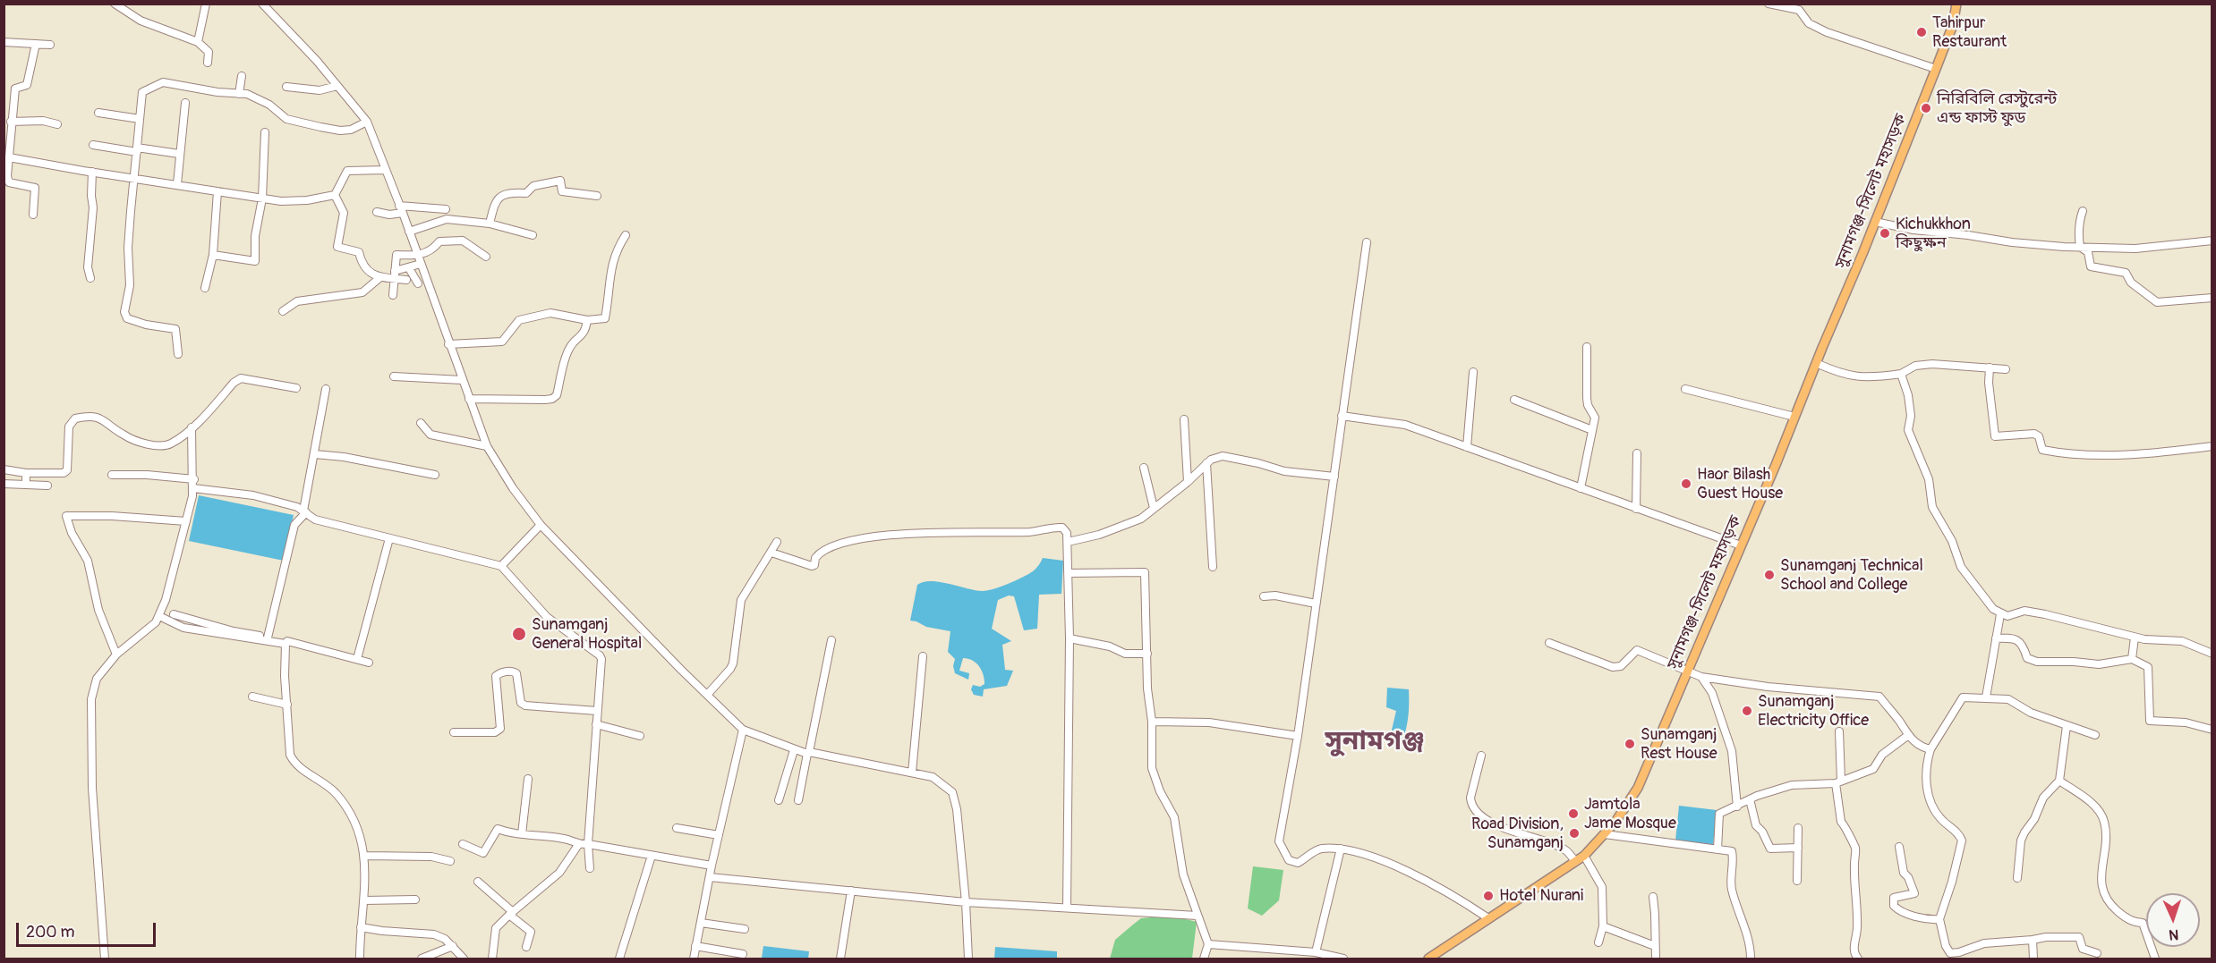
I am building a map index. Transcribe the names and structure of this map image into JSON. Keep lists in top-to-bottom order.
{
  "streets": {
    "main road": ["সুনামগঞ্জ-সিলেট মহাসড়ক"]
  },
  "districts": ["সুনামগঞ্জ"],
  "places": [
    "Tahirpur Restaurant",
    "নিরিবিলি রেস্টুরেন্ট এন্ড ফাস্ট ফুড",
    "Kichukkhon কিছুক্ষন",
    "Haor Bilash Guest House",
    "Sunamganj Technical School and College",
    "Sunamganj General Hospital",
    "Sunamganj Electricity Office",
    "Sunamganj Rest House",
    "Jamtola Jame Mosque",
    "Road Division, Sunamganj",
    "Hotel Nurani"
  ],
  "scale_bar": "200 m",
  "north": "bottom"
}
